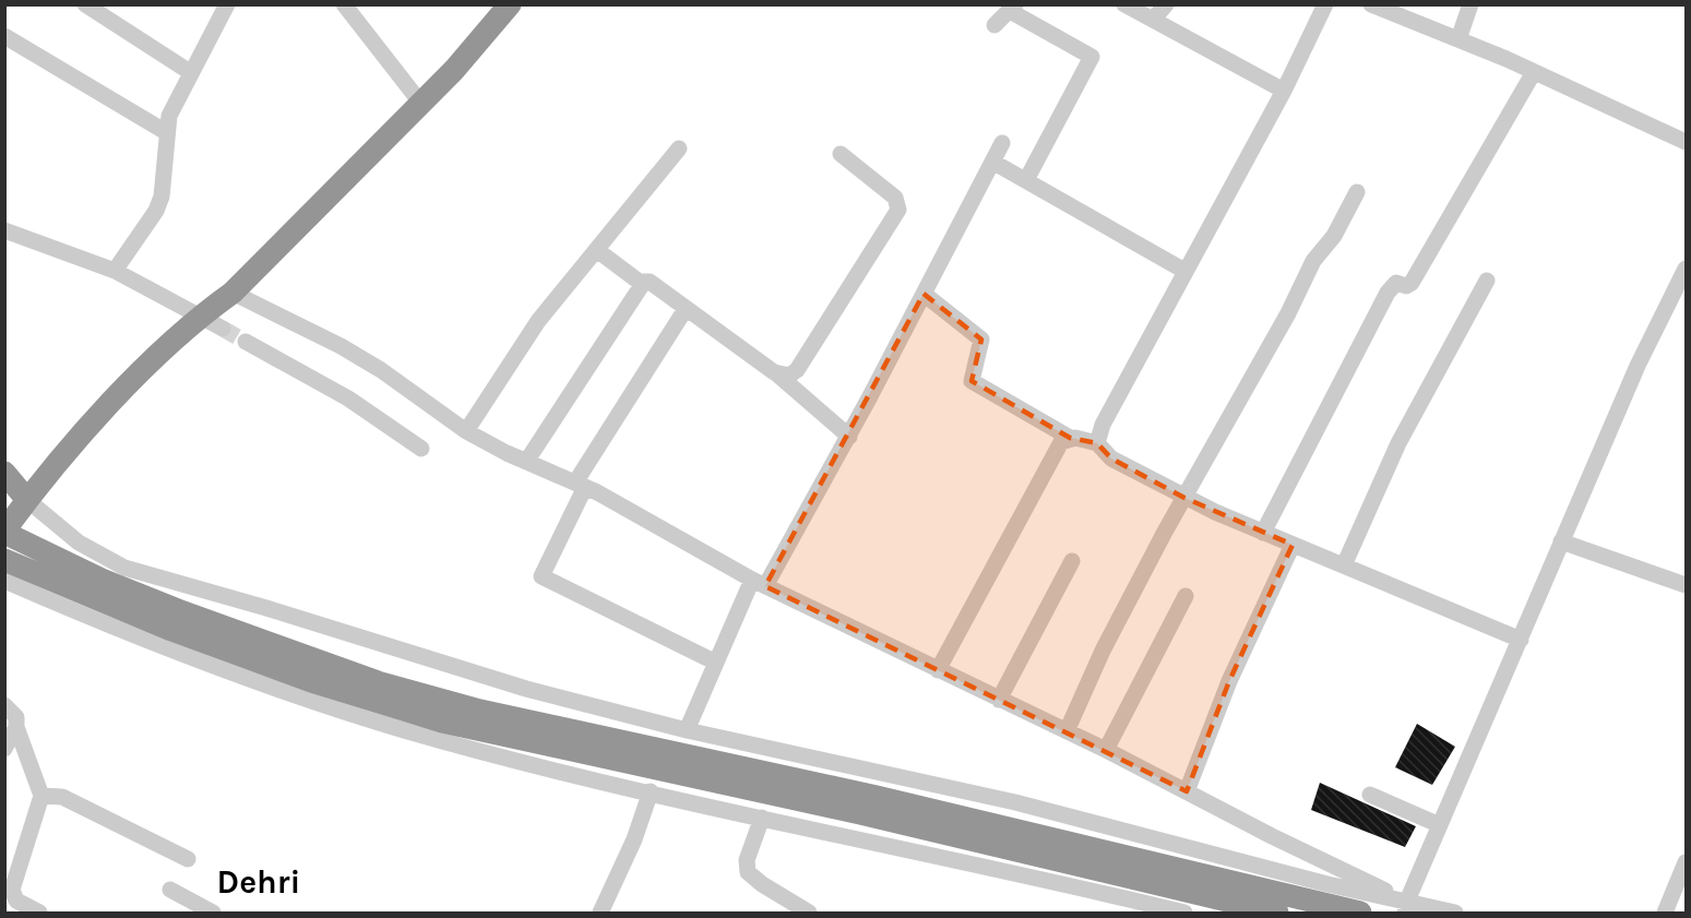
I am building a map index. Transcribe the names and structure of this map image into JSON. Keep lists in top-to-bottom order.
{
  "districts": ["Dehri"]
}
